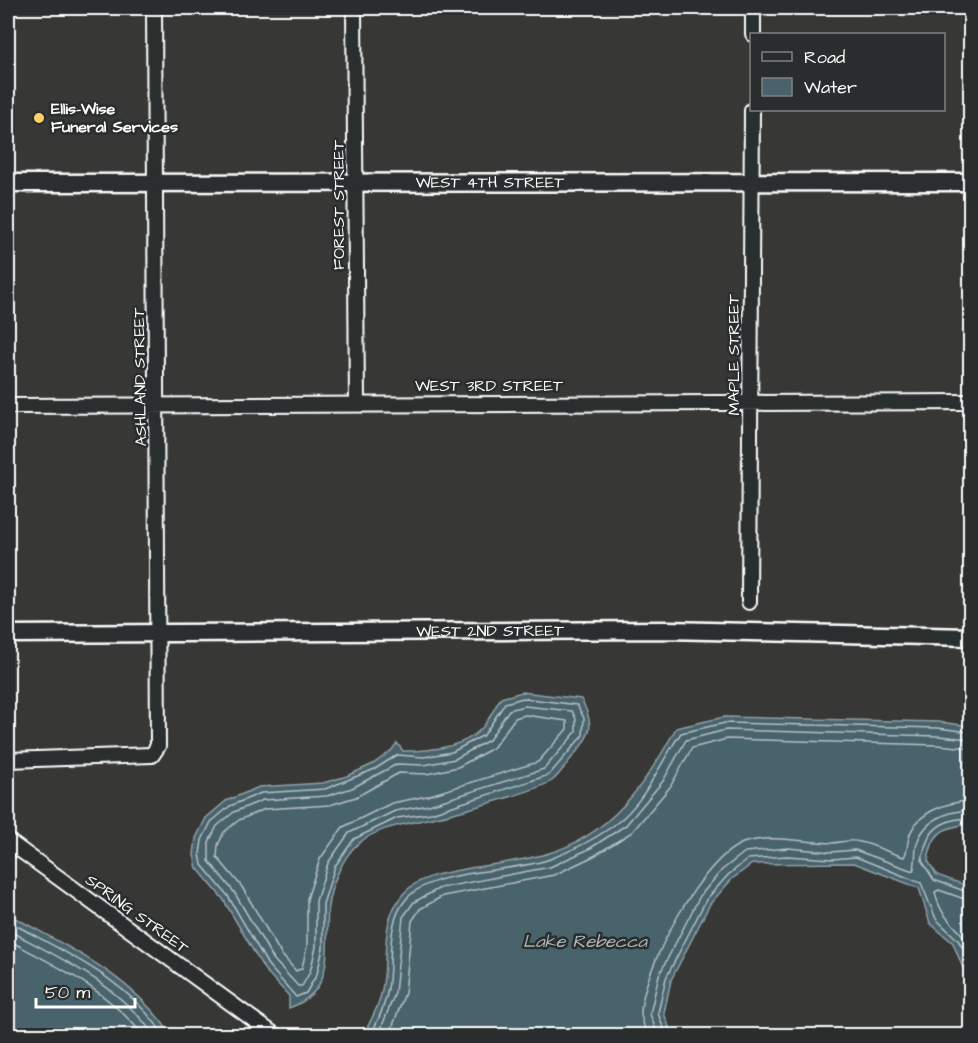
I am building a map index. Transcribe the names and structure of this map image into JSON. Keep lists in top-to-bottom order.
{
  "streets": {
    "street": [
      "WEST 4TH STREET",
      "FOREST STREET",
      "MAPLE STREET",
      "ASHLAND STREET",
      "WEST 3RD STREET",
      "WEST 2ND STREET",
      "SPRING STREET"
    ]
  },
  "crossings": [
    ["WEST 4TH STREET", "FOREST STREET"],
    ["WEST 4TH STREET", "MAPLE STREET"],
    ["WEST 4TH STREET", "ASHLAND STREET"],
    ["FOREST STREET", "WEST 3RD STREET"],
    ["MAPLE STREET", "WEST 3RD STREET"],
    ["ASHLAND STREET", "WEST 3RD STREET"],
    ["ASHLAND STREET", "WEST 2ND STREET"]
  ],
  "water": ["Lake Rebecca"],
  "places": ["Ellis-Wise Funeral Services"],
  "legend": ["Road", "Water"],
  "scale_bar": "50 m"
}
